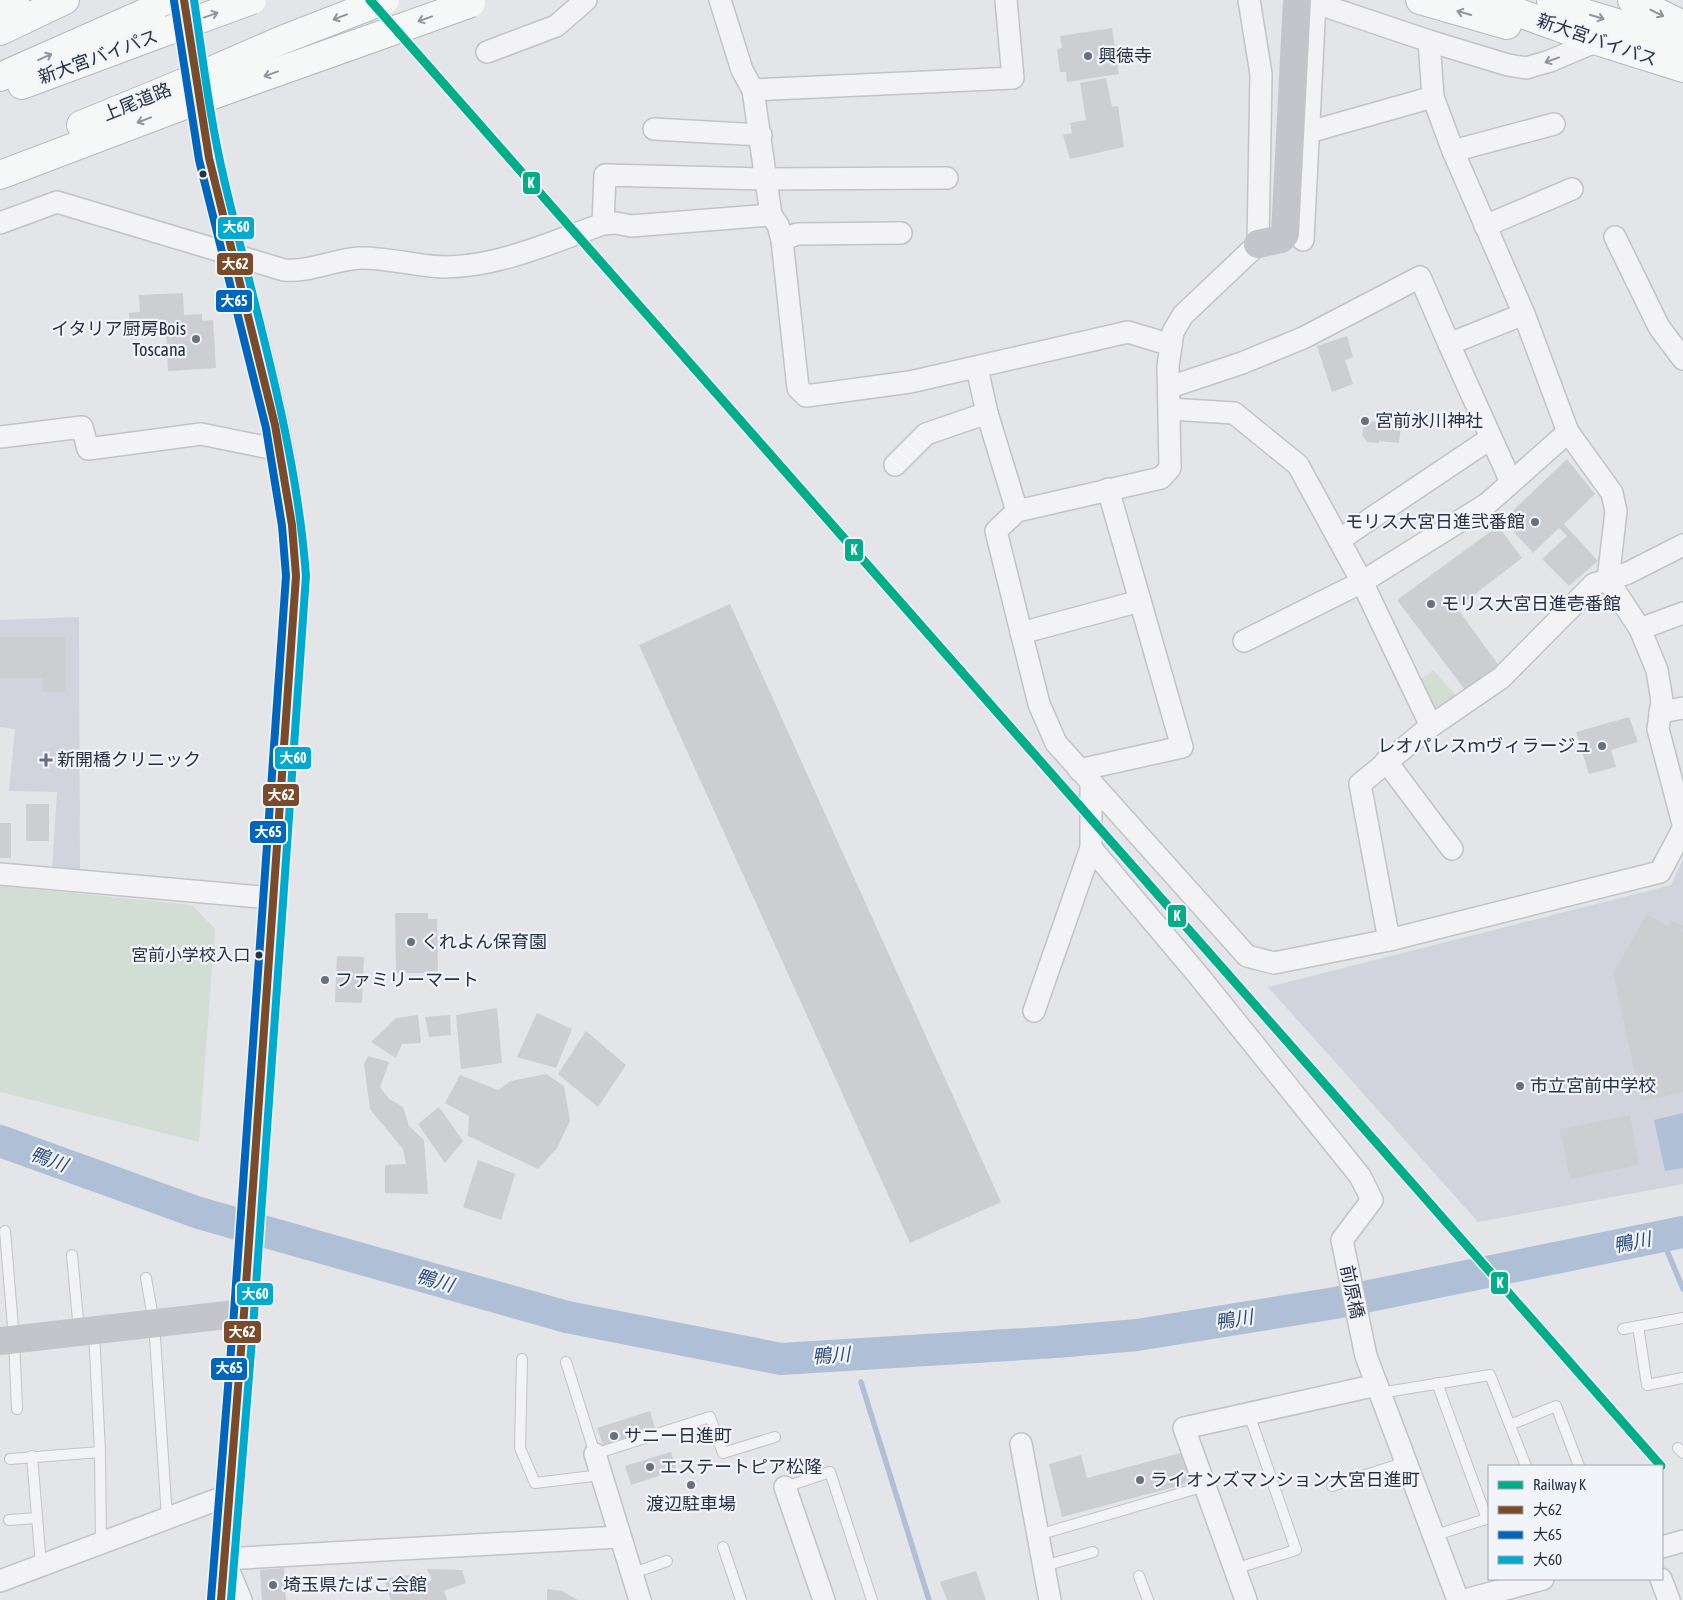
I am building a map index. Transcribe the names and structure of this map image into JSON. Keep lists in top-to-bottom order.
{
  "streets": {
    "highway": ["新大宮バイパス", "上尾道路"],
    "street": ["前原橋"]
  },
  "water": ["鴨川"],
  "places": {
    "other": [
      "興徳寺",
      "イタリア厨房Bois Toscana",
      "宮前氷川神社",
      "モリス大宮日進弐番館",
      "モリス大宮日進壱番館",
      "レオパレスｍヴィラージュ",
      "くれよん保育園",
      "宮前小学校入口",
      "ファミリーマート",
      "市立宮前中学校",
      "サニー日進町",
      "エステートピア松隆",
      "ライオンズマンション大宮日進町",
      "渡辺駐車場",
      "埼玉県たばこ会館"
    ],
    "health": ["新開橋クリニック"]
  },
  "lines": [
    "rail line K",
    "transit line 大62",
    "transit line 大60",
    "transit line 大65"
  ],
  "legend": [
    "Railway K",
    "大62",
    "大65",
    "大60"
  ]
}
